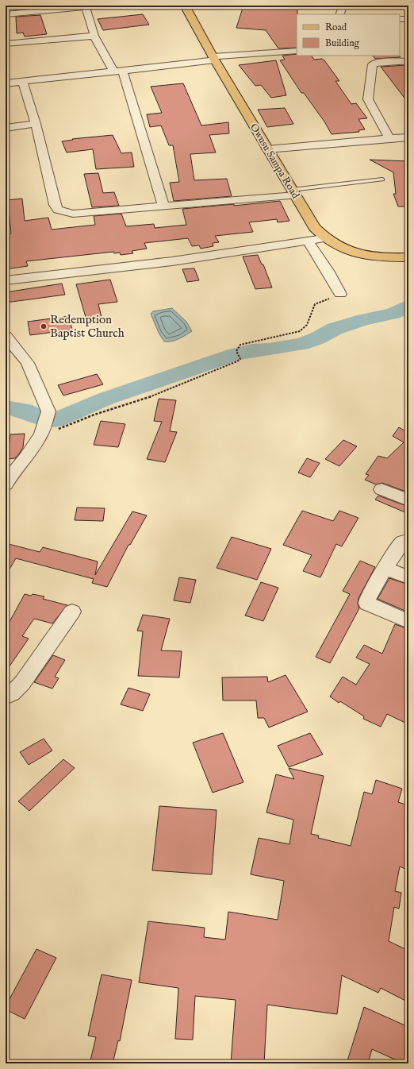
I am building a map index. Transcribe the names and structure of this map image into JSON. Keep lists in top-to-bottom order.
{
  "streets": {
    "main road": ["Owusu Sampa Road"]
  },
  "places": ["Redemption Baptist Church"],
  "legend": ["Road", "Building"]
}
